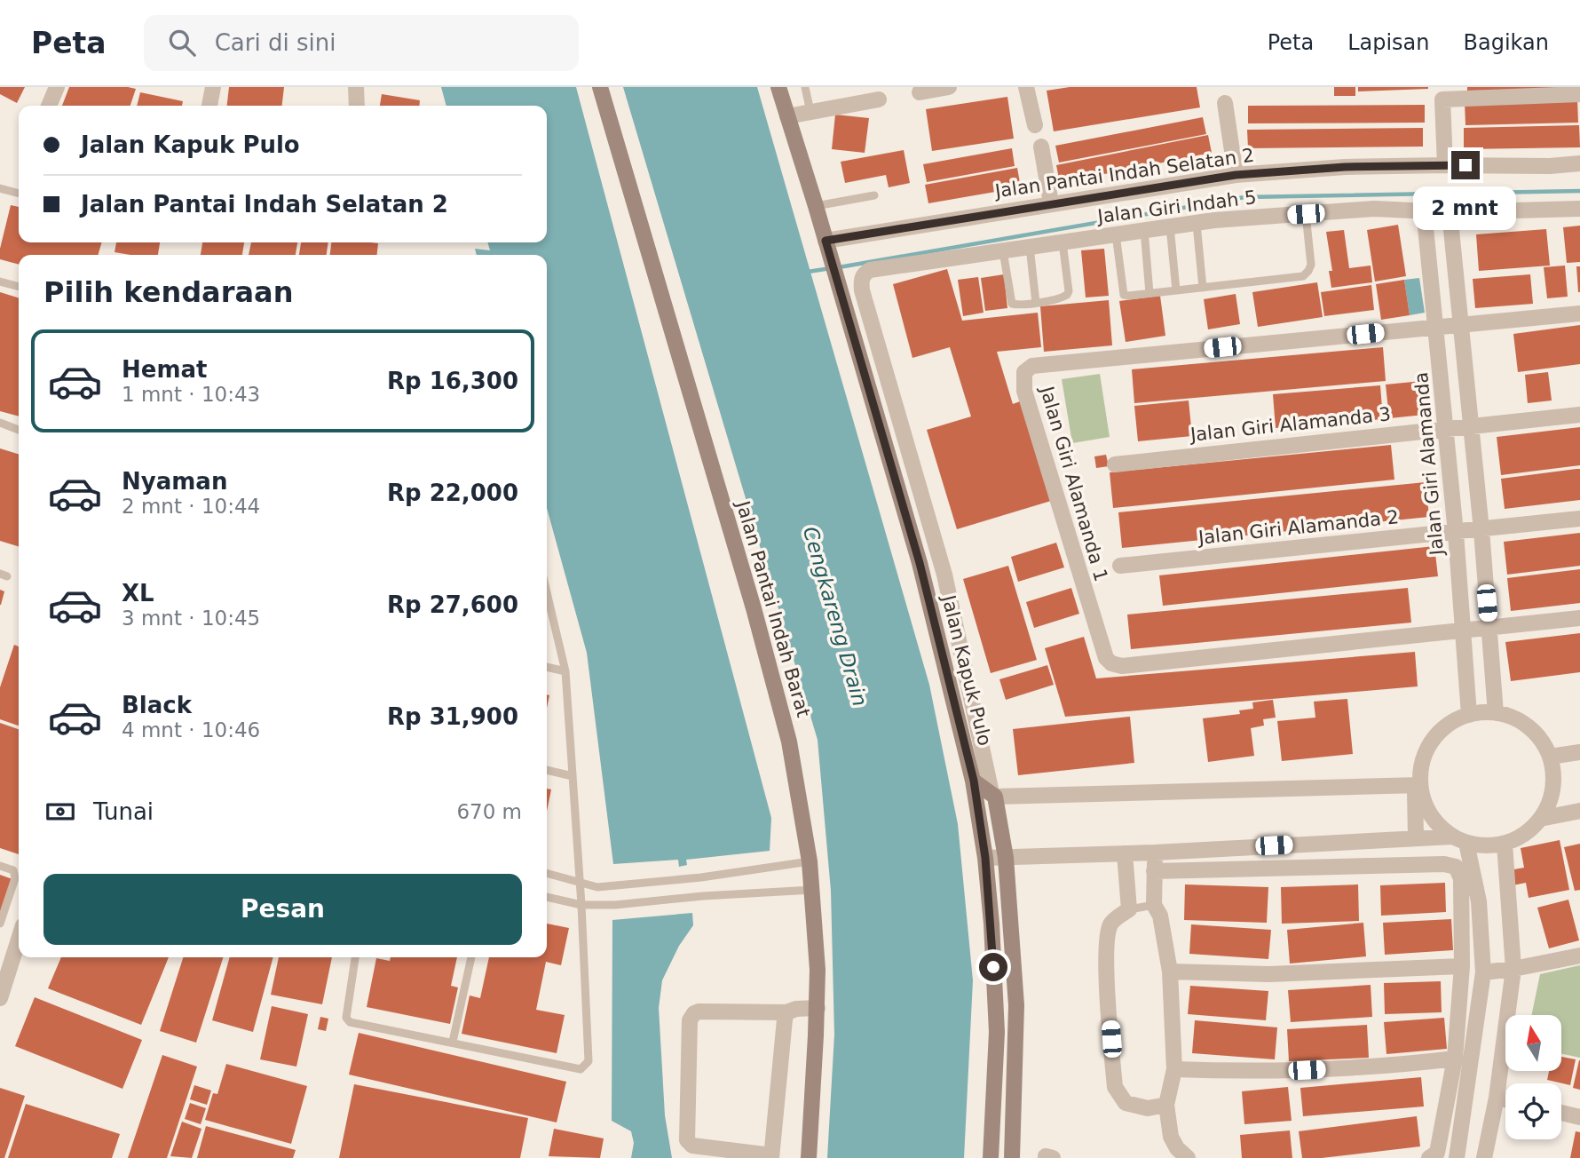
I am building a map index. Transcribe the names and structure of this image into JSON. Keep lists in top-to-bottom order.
{
  "streets": {
    "main road": ["Jalan Pantai Indah Barat", "Jalan Kapuk Pulo"],
    "street": [
      "Jalan Pantai Indah Selatan 2",
      "Jalan Giri Indah 5",
      "Jalan Giri Alamanda 3",
      "Jalan Giri Alamanda",
      "Jalan Giri Alamanda 1",
      "Jalan Giri Alamanda 2"
    ]
  },
  "crossings": [
    ["Jalan Pantai Indah Selatan 2", "Jalan Kapuk Pulo"],
    ["Jalan Giri Indah 5", "Jalan Giri Alamanda"],
    ["Jalan Giri Alamanda 3", "Jalan Giri Alamanda"],
    ["Jalan Giri Alamanda", "Jalan Giri Alamanda 1"],
    ["Jalan Giri Alamanda", "Jalan Giri Alamanda 2"]
  ],
  "water": ["Cengkareng Drain"],
  "north": "top",
  "page": {
    "header": "Peta",
    "search": "Cari di sini",
    "nav": ["Peta", "Lapisan", "Bagikan"],
    "banner": ["Jalan Kapuk Pulo", "Jalan Pantai Indah Selatan 2"],
    "bubble": "2 mnt",
    "heading": "Pilih kendaraan",
    "list": [
      {
        "name": "Hemat",
        "note": "1 mnt · 10:43",
        "value": "Rp 16,300"
      },
      {
        "name": "Nyaman",
        "note": "2 mnt · 10:44",
        "value": "Rp 22,000"
      },
      {
        "name": "XL",
        "note": "3 mnt · 10:45",
        "value": "Rp 27,600"
      },
      {
        "name": "Black",
        "note": "4 mnt · 10:46",
        "value": "Rp 31,900"
      }
    ],
    "pay": ["Tunai", "670 m"],
    "buttons": "Pesan"
  }
}
